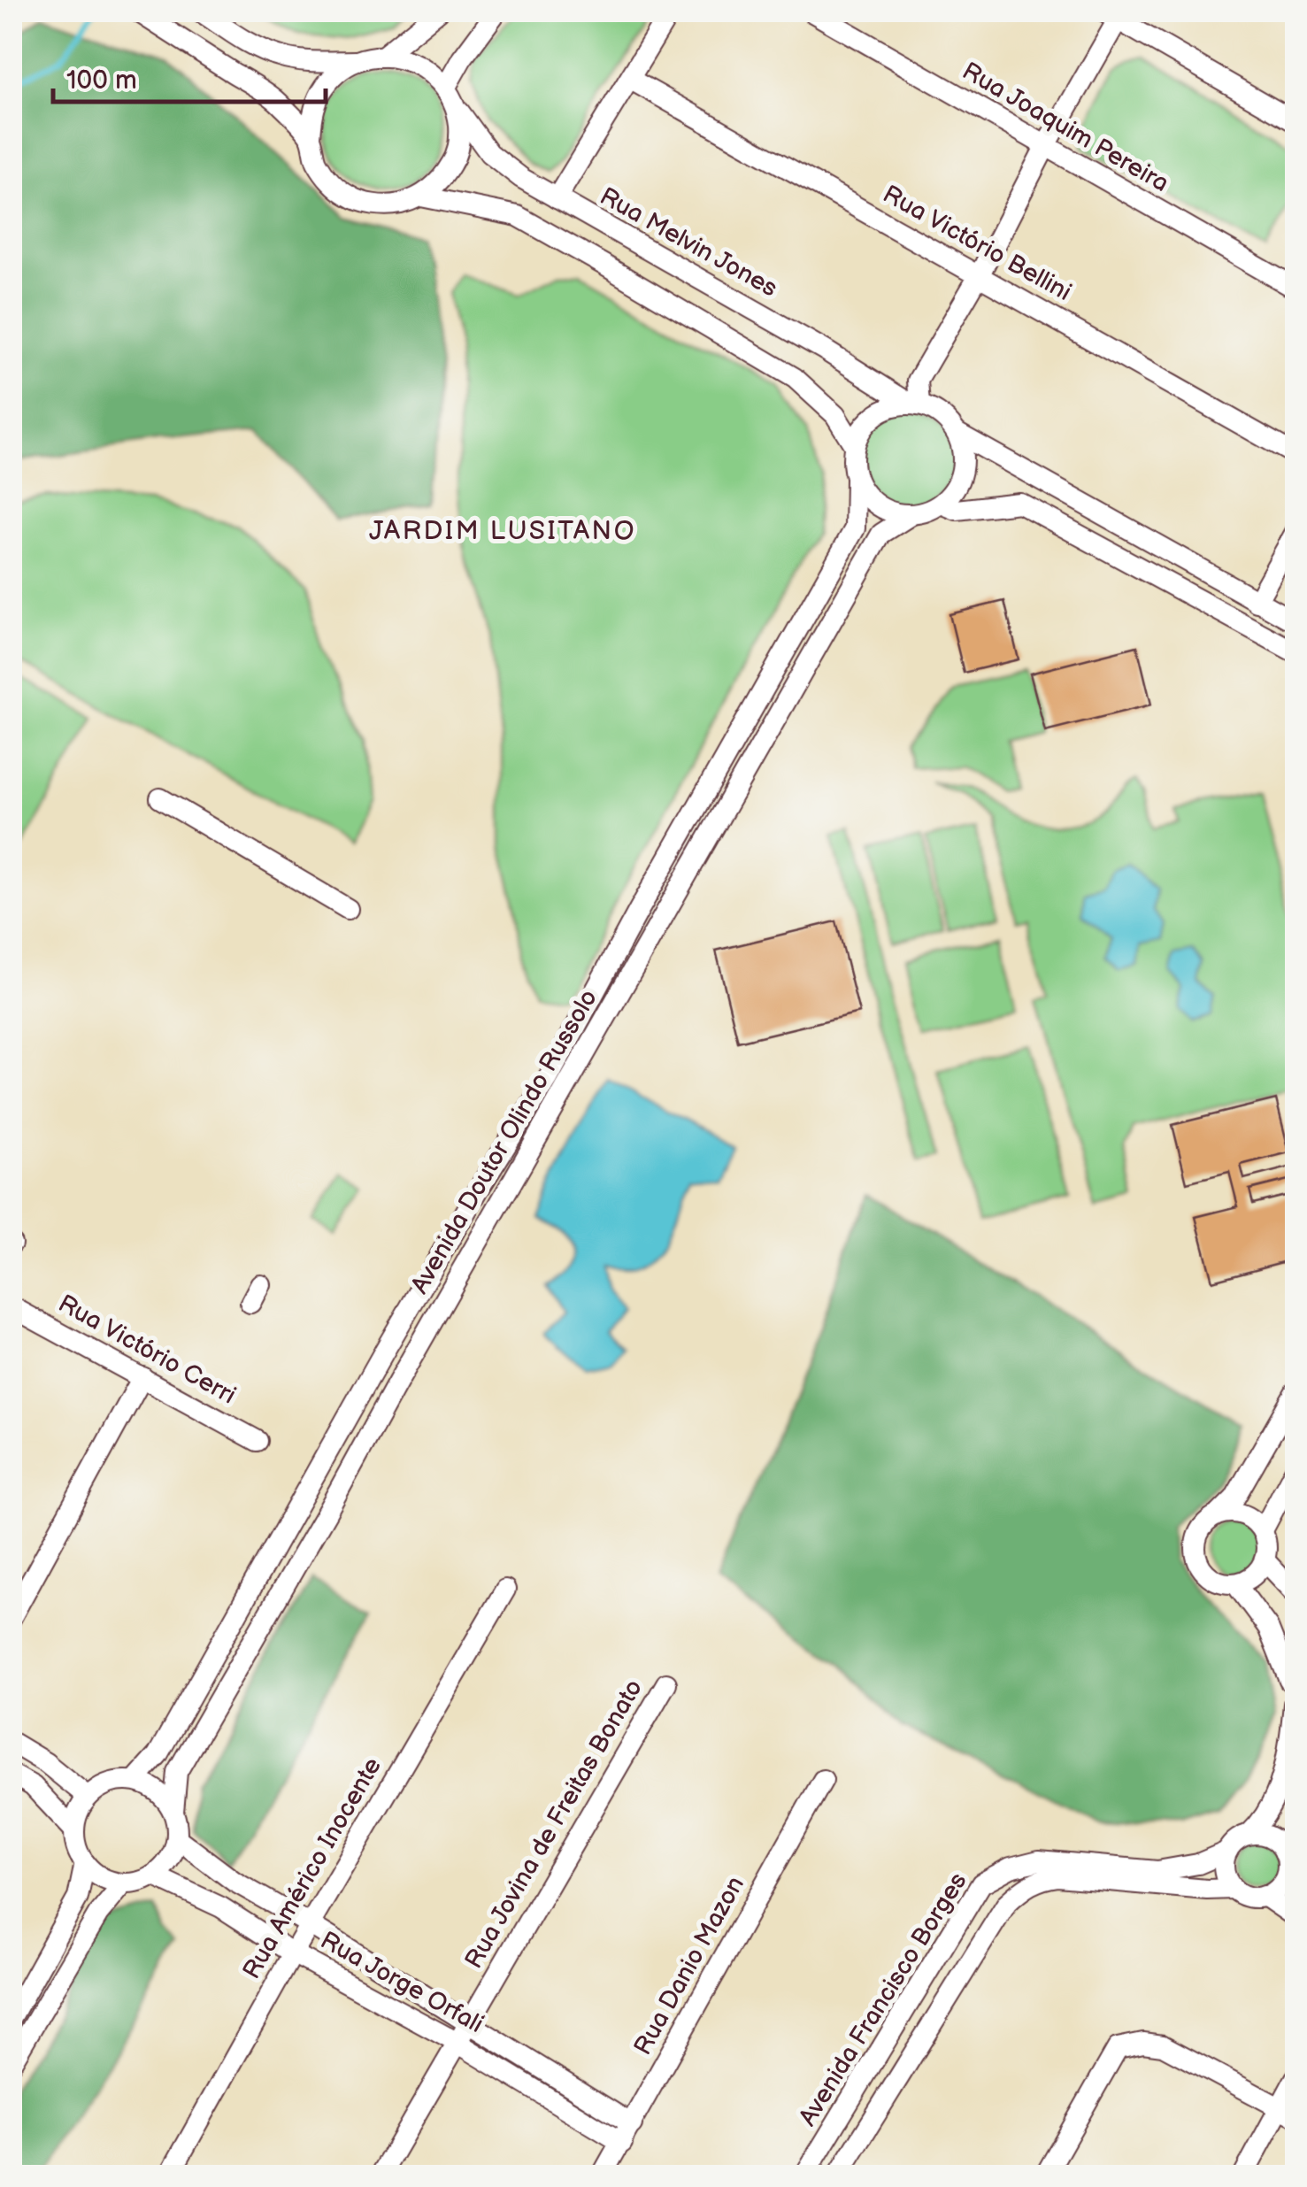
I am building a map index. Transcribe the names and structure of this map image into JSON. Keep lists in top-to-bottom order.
{
  "streets": {
    "street": [
      "Rua Joaquim Pereira",
      "Rua Melvin Jones",
      "Rua Victório Bellini",
      "Avenida Doutor Olindo Russolo",
      "Rua Victório Cerri",
      "Rua Jovina de Freitas Bonato",
      "Rua Américo Inocente",
      "Rua Danio Mazon",
      "Rua Jorge Orfali",
      "Avenida Francisco Borges"
    ]
  },
  "crossings": [
    ["Rua Melvin Jones", "Avenida Doutor Olindo Russolo"],
    ["Avenida Doutor Olindo Russolo", "Rua Jorge Orfali"],
    ["Rua Jovina de Freitas Bonato", "Rua Jorge Orfali"],
    ["Rua Américo Inocente", "Rua Jorge Orfali"],
    ["Rua Danio Mazon", "Rua Jorge Orfali"]
  ],
  "districts": ["JARDIM LUSITANO"],
  "scale_bar": "100 m"
}
